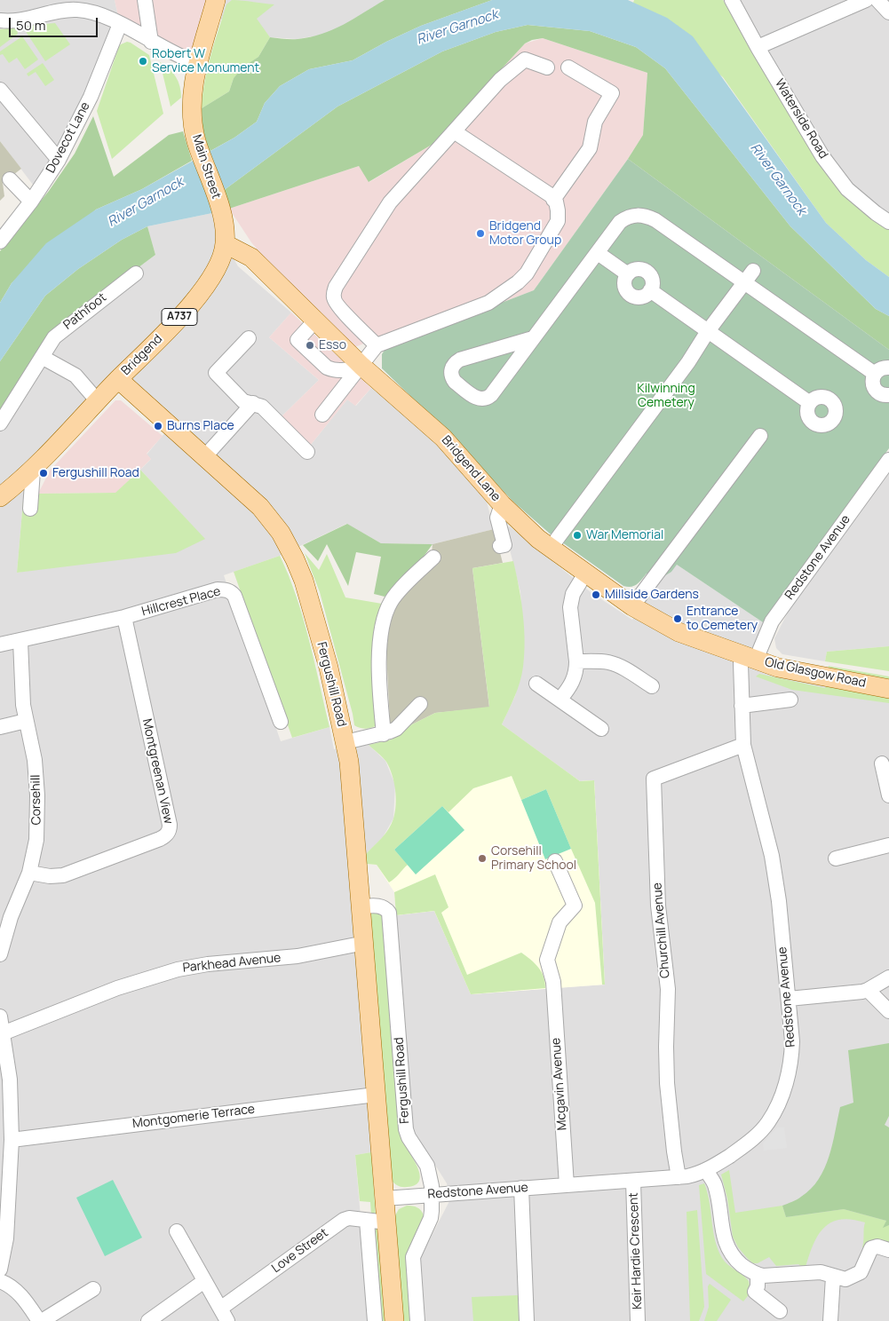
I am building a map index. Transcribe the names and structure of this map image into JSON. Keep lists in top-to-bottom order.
{
  "streets": {
    "main road": [
      "Main Street",
      "A737",
      "Bridgend",
      "Bridgend Lane",
      "Old Glasgow Road",
      "Fergushill Road"
    ],
    "street": [
      "Waterside Road",
      "Dovecot Lane",
      "Pathfoot",
      "Redstone Avenue",
      "Hillcrest Place",
      "Montgreenan View",
      "Corsehill",
      "Churchill Avenue",
      "Parkhead Avenue",
      "Mcgavin Avenue",
      "Montgomerie Terrace",
      "Love Street",
      "Keir Hardie Crescent"
    ]
  },
  "crossings": [
    ["Main Street", "A737"],
    ["Main Street", "Bridgend"],
    ["Main Street", "Bridgend Lane"],
    ["A737", "Bridgend"],
    ["A737", "Fergushill Road"],
    ["Bridgend", "Bridgend Lane"],
    ["Bridgend", "Fergushill Road"],
    ["Bridgend Lane", "Redstone Avenue"],
    ["Bridgend Lane", "Old Glasgow Road"],
    ["Redstone Avenue", "Old Glasgow Road"],
    ["Redstone Avenue", "Fergushill Road"],
    ["Redstone Avenue", "Churchill Avenue"],
    ["Redstone Avenue", "Mcgavin Avenue"],
    ["Redstone Avenue", "Keir Hardie Crescent"],
    ["Hillcrest Place", "Montgreenan View"],
    ["Hillcrest Place", "Corsehill"],
    ["Fergushill Road", "Parkhead Avenue"],
    ["Fergushill Road", "Montgomerie Terrace"],
    ["Fergushill Road", "Love Street"],
    ["Montgreenan View", "Corsehill"]
  ],
  "water": ["River Garnock"],
  "parks": ["Kilwinning Cemetery"],
  "places": [
    "Robert W Service Monument",
    "Bridgend Motor Group",
    "Esso",
    "Burns Place",
    "Fergushill Road",
    "War Memorial",
    "Millside Gardens",
    "Entrance to Cemetery",
    "Corsehill Primary School"
  ],
  "scale_bar": "50 m"
}
